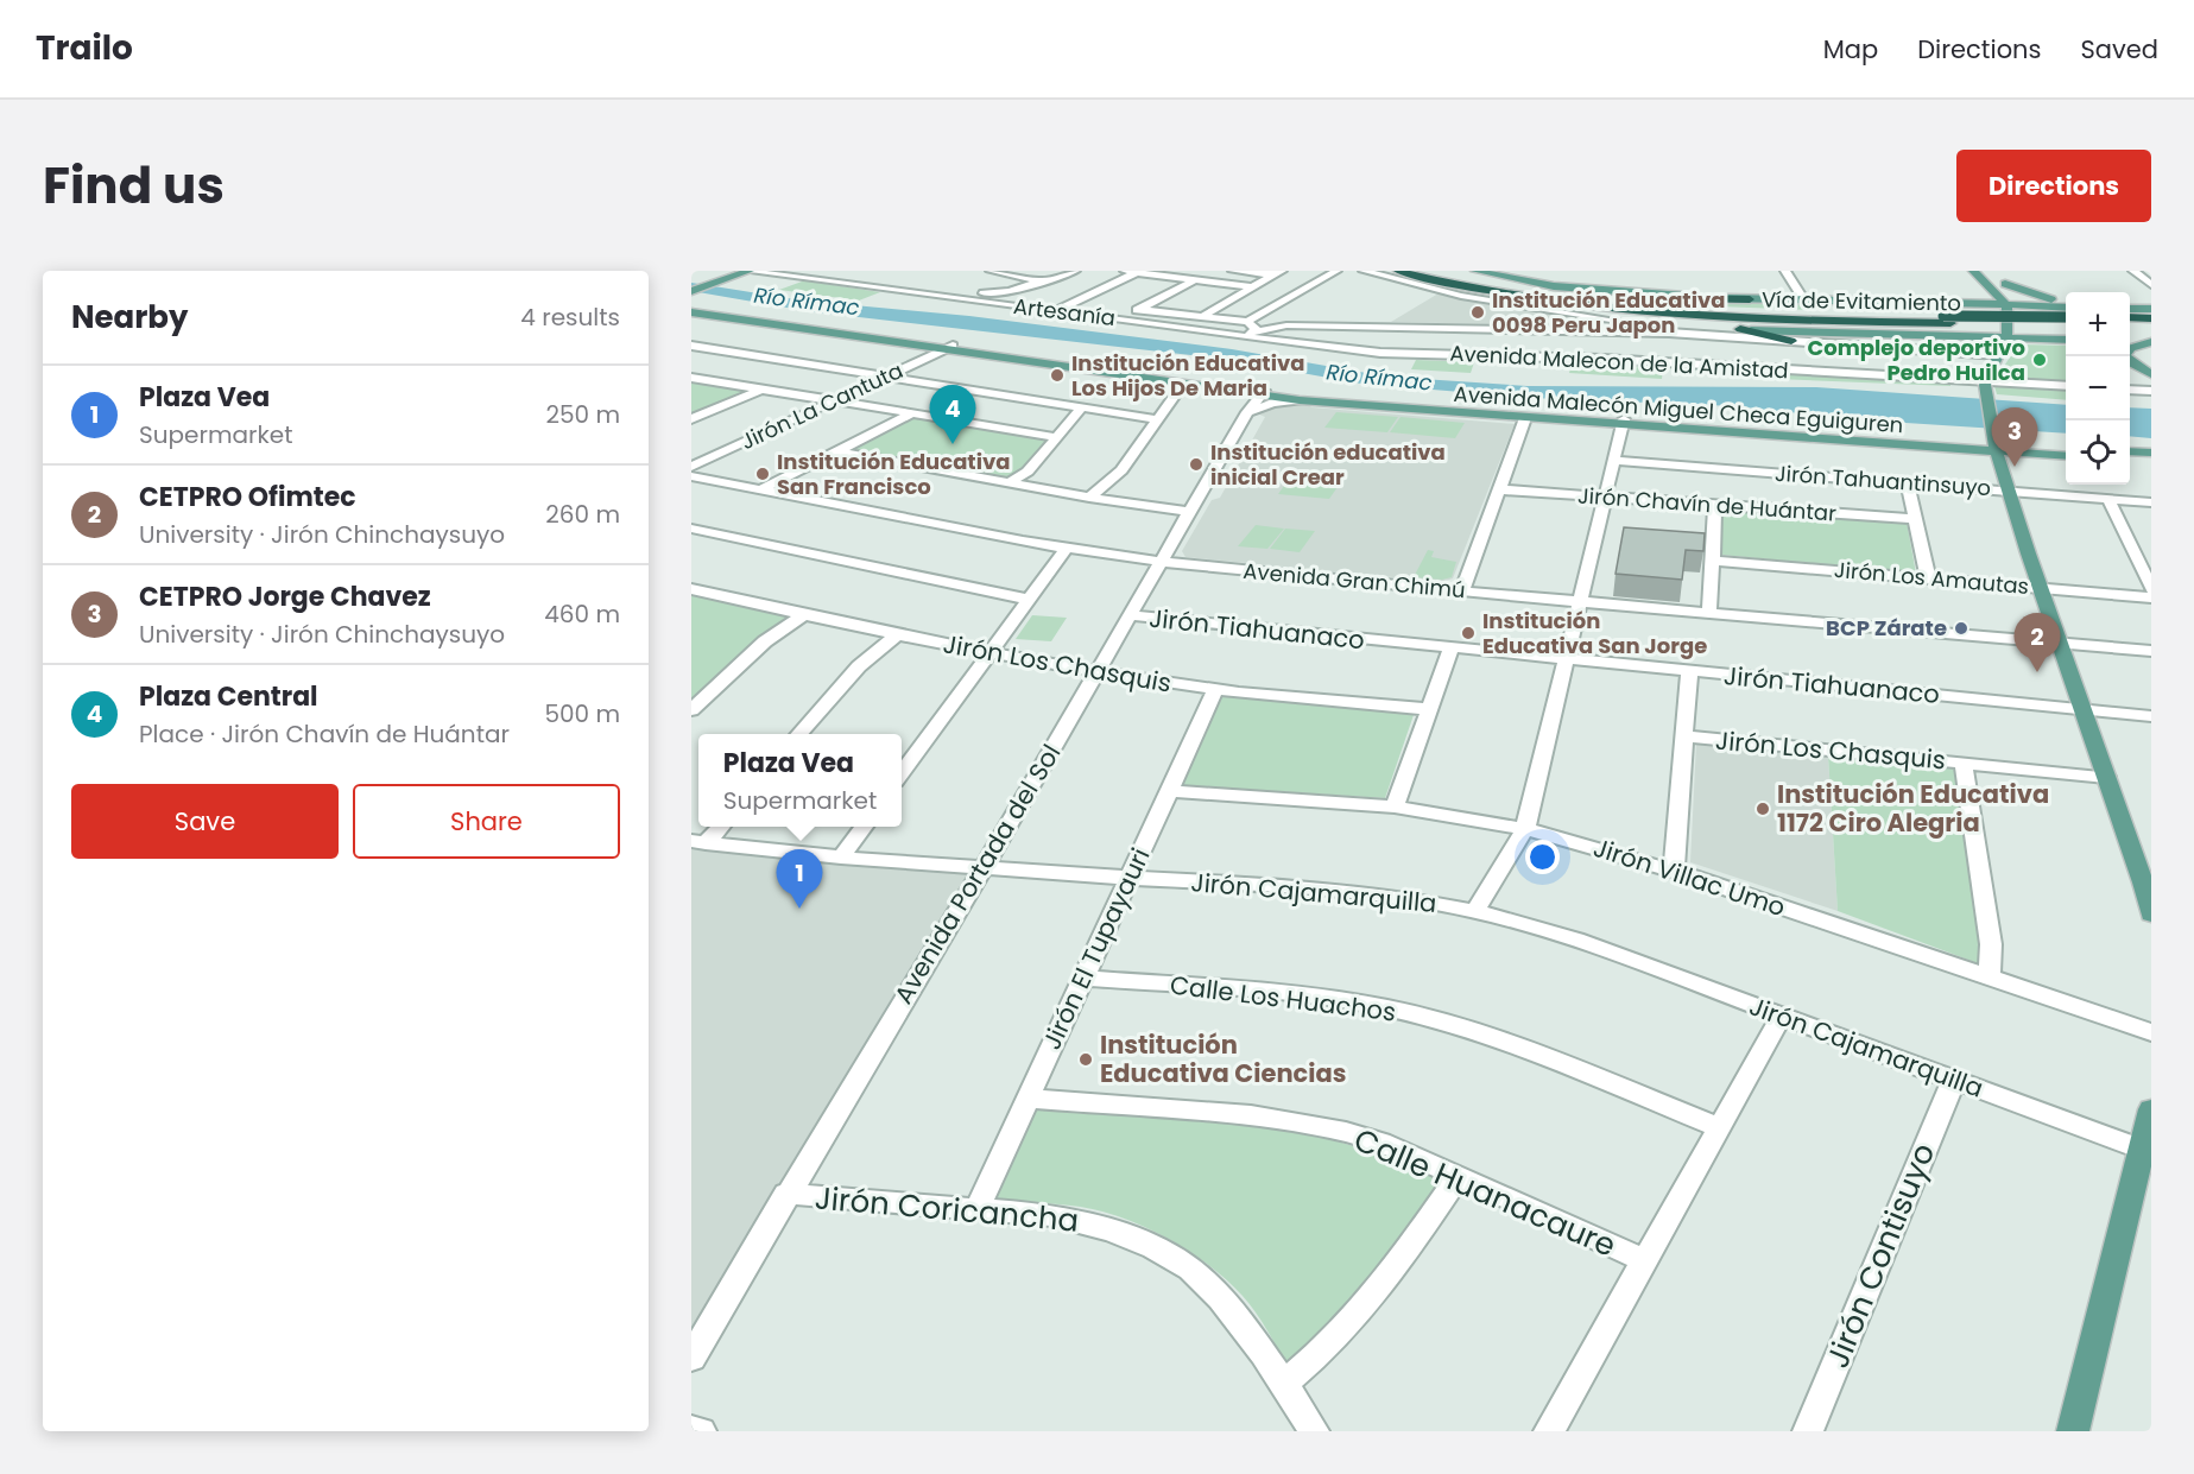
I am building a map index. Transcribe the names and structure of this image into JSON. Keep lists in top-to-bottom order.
{
  "streets": {
    "highway": ["Vía de Evitamiento"],
    "main road": ["Avenida Malecón Miguel Checa Eguiguren"],
    "street": [
      "Artesanía",
      "Avenida Malecon de la Amistad",
      "Jirón La Cantuta",
      "Jirón Tahuantinsuyo",
      "Jirón Chavín de Huántar",
      "Jirón Los Amautas",
      "Avenida Gran Chimú",
      "Jirón Tiahuanaco",
      "Jirón Los Chasquis",
      "Avenida Portada del Sol",
      "Jirón Villac Umo",
      "Jirón Cajamarquilla",
      "Jirón El Tupayauri",
      "Calle Los Huachos",
      "Calle Huanacaure",
      "Jirón Coricancha",
      "Jirón Contisuyo"
    ]
  },
  "crossings": [
    ["Artesanía", "Avenida Malecon de la Amistad"],
    ["Jirón La Cantuta", "Avenida Malecón Miguel Checa Eguiguren"],
    ["Avenida Malecón Miguel Checa Eguiguren", "Avenida Portada del Sol"],
    ["Avenida Gran Chimú", "Avenida Portada del Sol"],
    ["Jirón Tiahuanaco", "Avenida Portada del Sol"],
    ["Jirón Los Chasquis", "Avenida Portada del Sol"],
    ["Jirón Los Chasquis", "Jirón El Tupayauri"],
    ["Avenida Portada del Sol", "Jirón Cajamarquilla"],
    ["Avenida Portada del Sol", "Jirón Coricancha"],
    ["Jirón Villac Umo", "Jirón El Tupayauri"],
    ["Jirón Cajamarquilla", "Jirón El Tupayauri"],
    ["Jirón Cajamarquilla", "Jirón Contisuyo"],
    ["Jirón El Tupayauri", "Calle Los Huachos"],
    ["Jirón El Tupayauri", "Calle Huanacaure"],
    ["Jirón El Tupayauri", "Jirón Coricancha"]
  ],
  "water": ["Río Rímac"],
  "places": [
    "Institución Educativa 0098 Peru Japon",
    "Complejo deportivo Pedro Huilca",
    "Institución Educativa Los Hijos De Maria",
    "Institución educativa inicial Crear",
    "Institución Educativa San Francisco",
    "BCP Zárate",
    "Institución Educativa San Jorge",
    "Institución Educativa 1172 Ciro Alegria",
    "Institución Educativa Ciencias"
  ],
  "page": {
    "header": "Trailo",
    "nav": ["Map", "Directions", "Saved"],
    "title": "Find us",
    "buttons": [
      "Directions",
      ["Save", "Share"]
    ],
    "heading": ["Nearby", "4 results"],
    "map_buttons": ["+", "−"],
    "list": [
      {
        "mark": "1",
        "name": "Plaza Vea",
        "note": "Supermarket",
        "value": "250 m"
      },
      {
        "mark": "2",
        "name": "CETPRO Ofimtec",
        "note": "University · Jirón Chinchaysuyo",
        "value": "260 m"
      },
      {
        "mark": "3",
        "name": "CETPRO Jorge Chavez",
        "note": "University · Jirón Chinchaysuyo",
        "value": "460 m"
      },
      {
        "mark": "4",
        "name": "Plaza Central",
        "note": "Place · Jirón Chavín de Huántar",
        "value": "500 m"
      }
    ],
    "pins": [
      "4",
      "3",
      "2",
      "1"
    ],
    "popup": ["Plaza Vea", "Supermarket"]
  }
}
